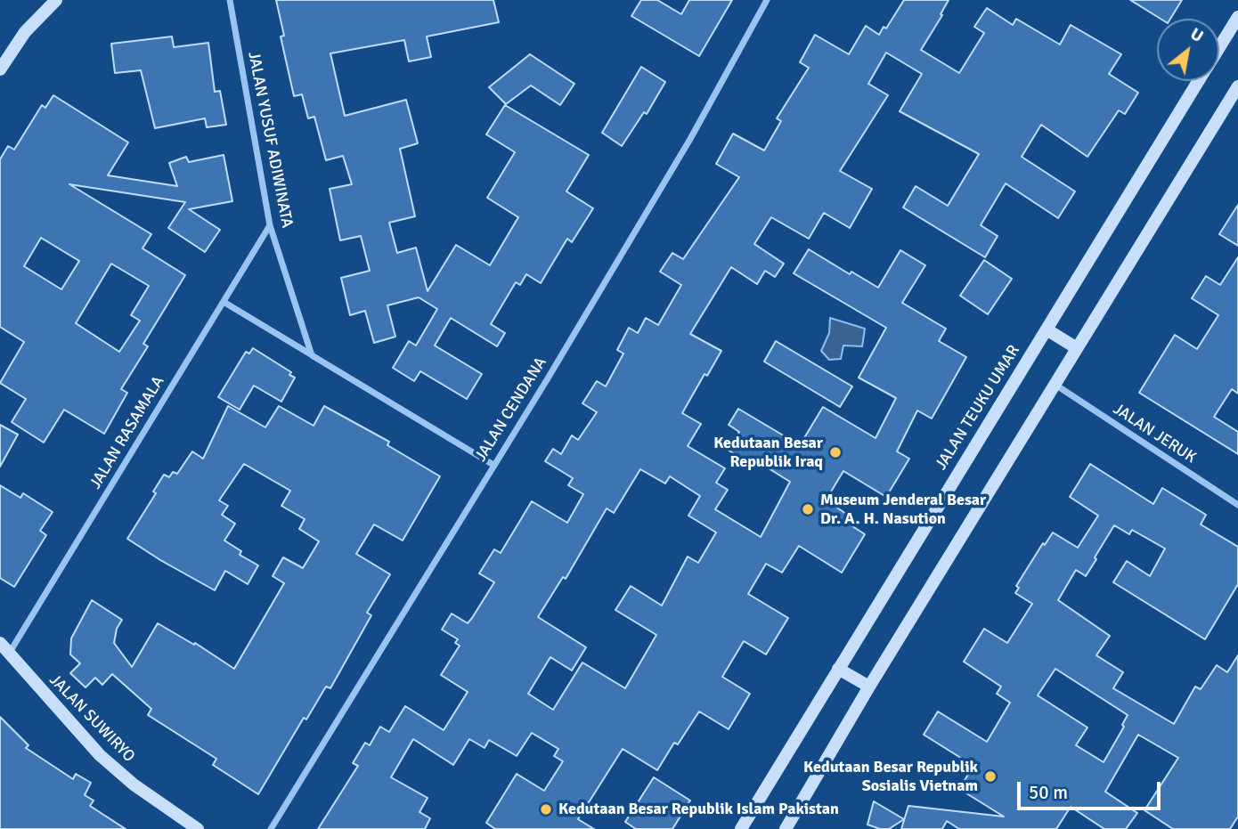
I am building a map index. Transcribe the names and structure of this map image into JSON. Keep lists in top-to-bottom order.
{
  "streets": {
    "street": [
      "JALAN YUSUF ADIWINATA",
      "JALAN TEUKU UMAR",
      "JALAN CENDANA",
      "JALAN RASAMALA",
      "JALAN JERUK",
      "JALAN SUWIRYO"
    ]
  },
  "crossings": [
    ["JALAN YUSUF ADIWINATA", "JALAN RASAMALA"],
    ["JALAN RASAMALA", "JALAN SUWIRYO"]
  ],
  "places": [
    "Kedutaan Besar Republik Iraq",
    "Museum Jenderal Besar Dr. A. H. Nasution",
    "Kedutaan Besar Republik Sosialis Vietnam",
    "Kedutaan Besar Republik Islam Pakistan"
  ],
  "scale_bar": "50 m",
  "north": "top right"
}
